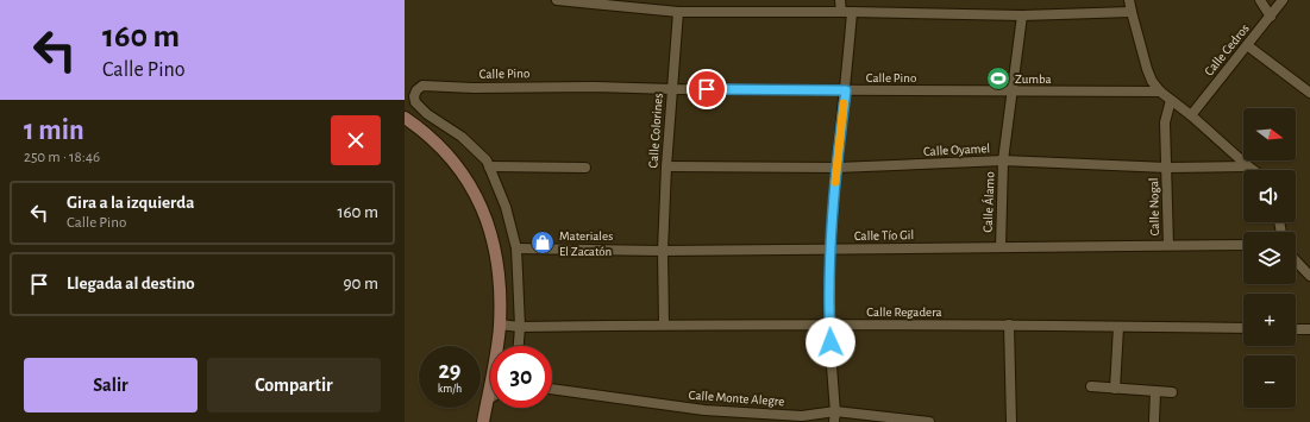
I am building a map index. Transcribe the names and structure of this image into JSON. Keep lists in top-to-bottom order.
{
  "streets": {
    "street": [
      "Calle Cedros",
      "Calle Pino",
      "Calle Colorines",
      "Calle Oyamel",
      "Calle Álamo",
      "Calle Nogal",
      "Calle Tío Gil",
      "Calle Regadera",
      "Calle Monte Alegre"
    ]
  },
  "crossings": [
    ["Calle Pino", "Calle Colorines"],
    ["Calle Pino", "Calle Álamo"],
    ["Calle Colorines", "Calle Oyamel"],
    ["Calle Colorines", "Calle Tío Gil"],
    ["Calle Colorines", "Calle Regadera"],
    ["Calle Oyamel", "Calle Álamo"],
    ["Calle Oyamel", "Calle Nogal"],
    ["Calle Álamo", "Calle Tío Gil"],
    ["Calle Nogal", "Calle Tío Gil"]
  ],
  "places": {
    "sports": ["Zumba"],
    "shop": ["Materiales El Zacatón"]
  },
  "north": "right",
  "page": {
    "turn": ["160 m", "Calle Pino"],
    "heading": ["1 min", "250 m · 18:46"],
    "map_buttons": ["+", "−"],
    "list": [
      {
        "name": "Gira a la izquierda",
        "note": "Calle Pino",
        "value": "160 m"
      },
      {
        "name": "Llegada al destino",
        "value": "90 m"
      }
    ],
    "speed": "29 km/h",
    "limit": "30",
    "buttons": ["Salir", "Compartir"]
  }
}
